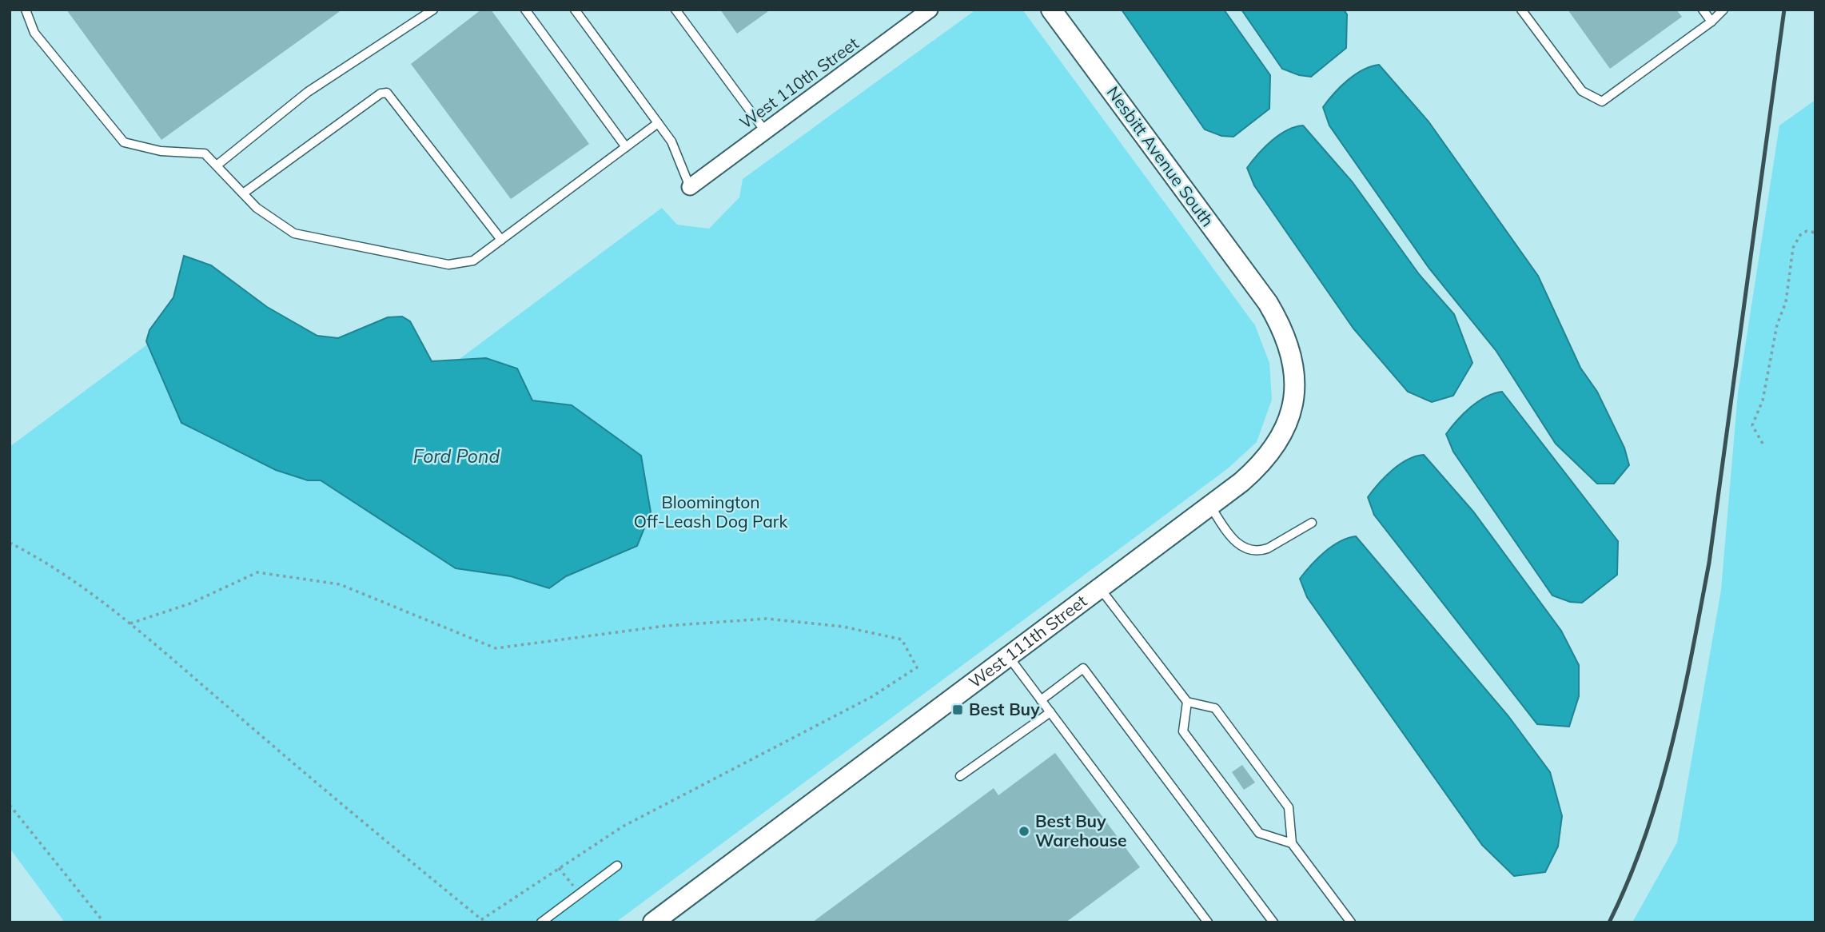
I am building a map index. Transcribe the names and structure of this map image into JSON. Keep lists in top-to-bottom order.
{
  "streets": {
    "street": ["West 110th Street", "Nesbitt Avenue South", "West 111th Street"]
  },
  "crossings": [
    ["Nesbitt Avenue South", "West 111th Street"]
  ],
  "water": ["Ford Pond"],
  "parks": ["Bloomington Off-Leash Dog Park"],
  "places": {
    "transit": ["Best Buy"],
    "other": ["Best Buy Warehouse"]
  }
}
